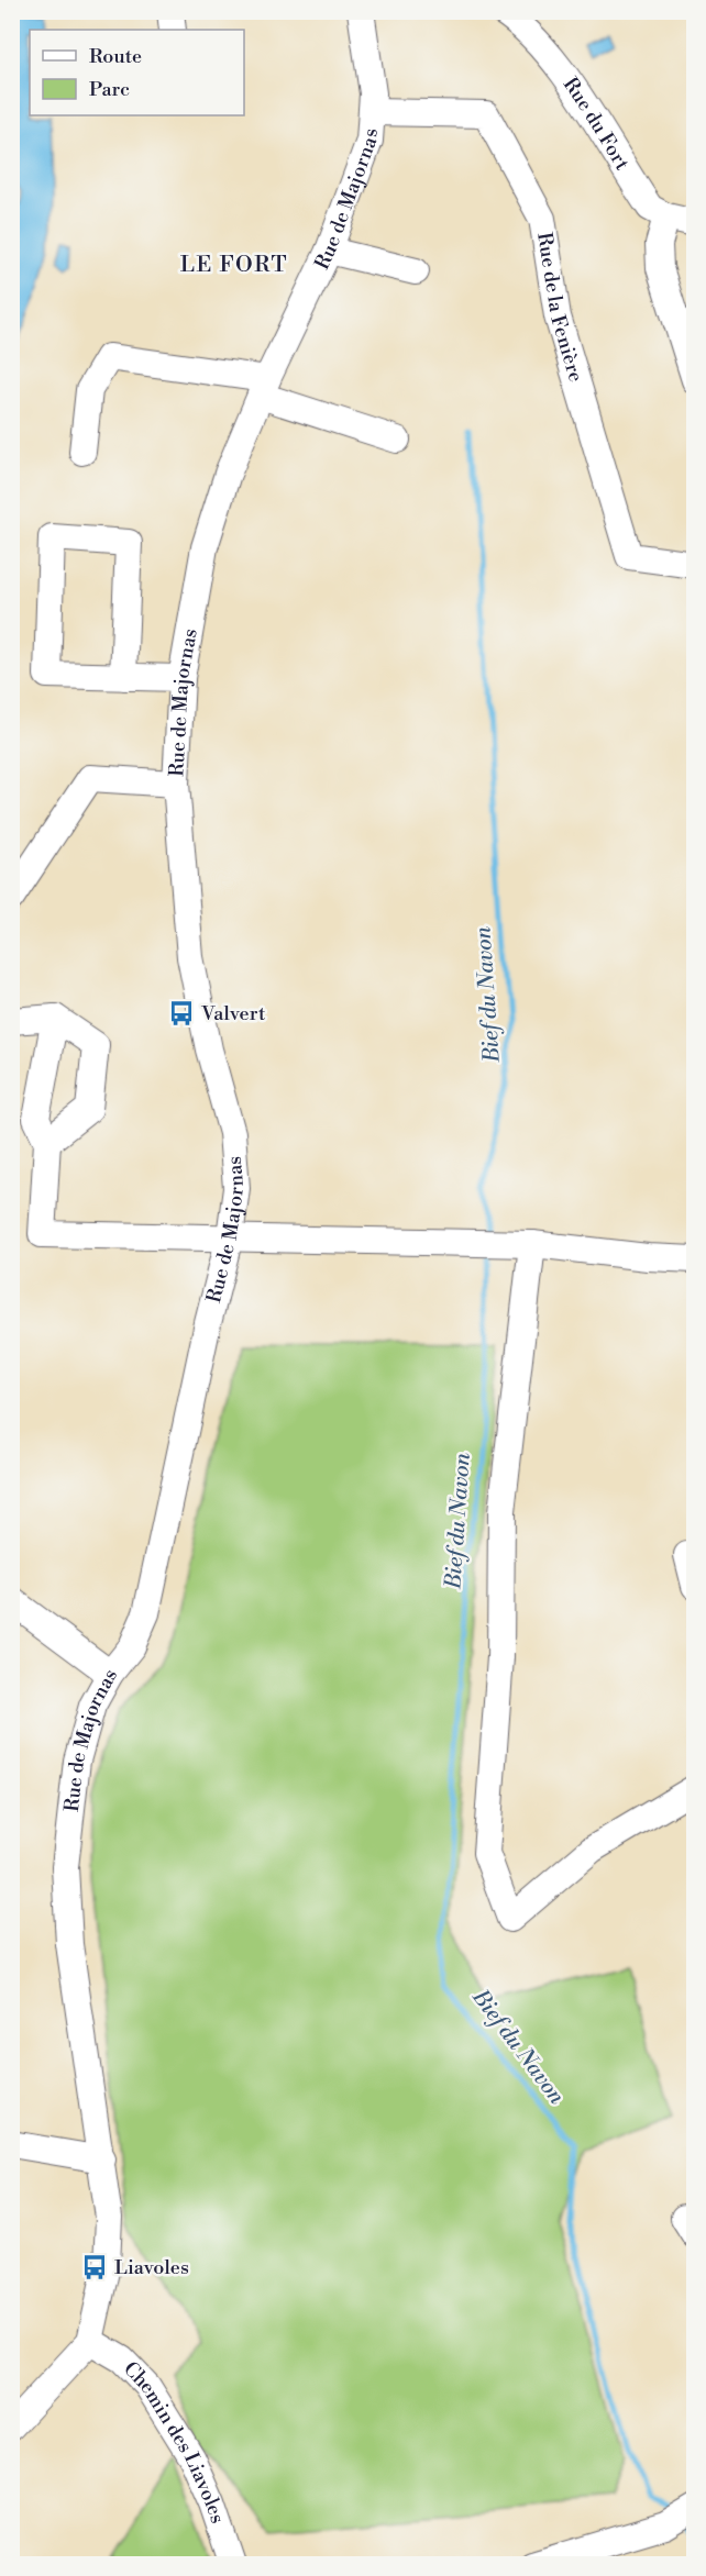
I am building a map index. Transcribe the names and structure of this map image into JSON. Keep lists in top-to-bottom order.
{
  "streets": {
    "street": [
      "Rue du Fort",
      "Rue de Majornas",
      "Rue de la Fenière",
      "Chemin des Liavoles"
    ]
  },
  "crossings": [
    ["Rue de Majornas", "Rue de la Fenière"],
    ["Rue de Majornas", "Chemin des Liavoles"]
  ],
  "districts": ["LE FORT"],
  "water": ["Bief du Navon"],
  "places": {
    "bus stop": ["Valvert", "Liavoles"]
  },
  "legend": ["Route", "Parc"]
}
